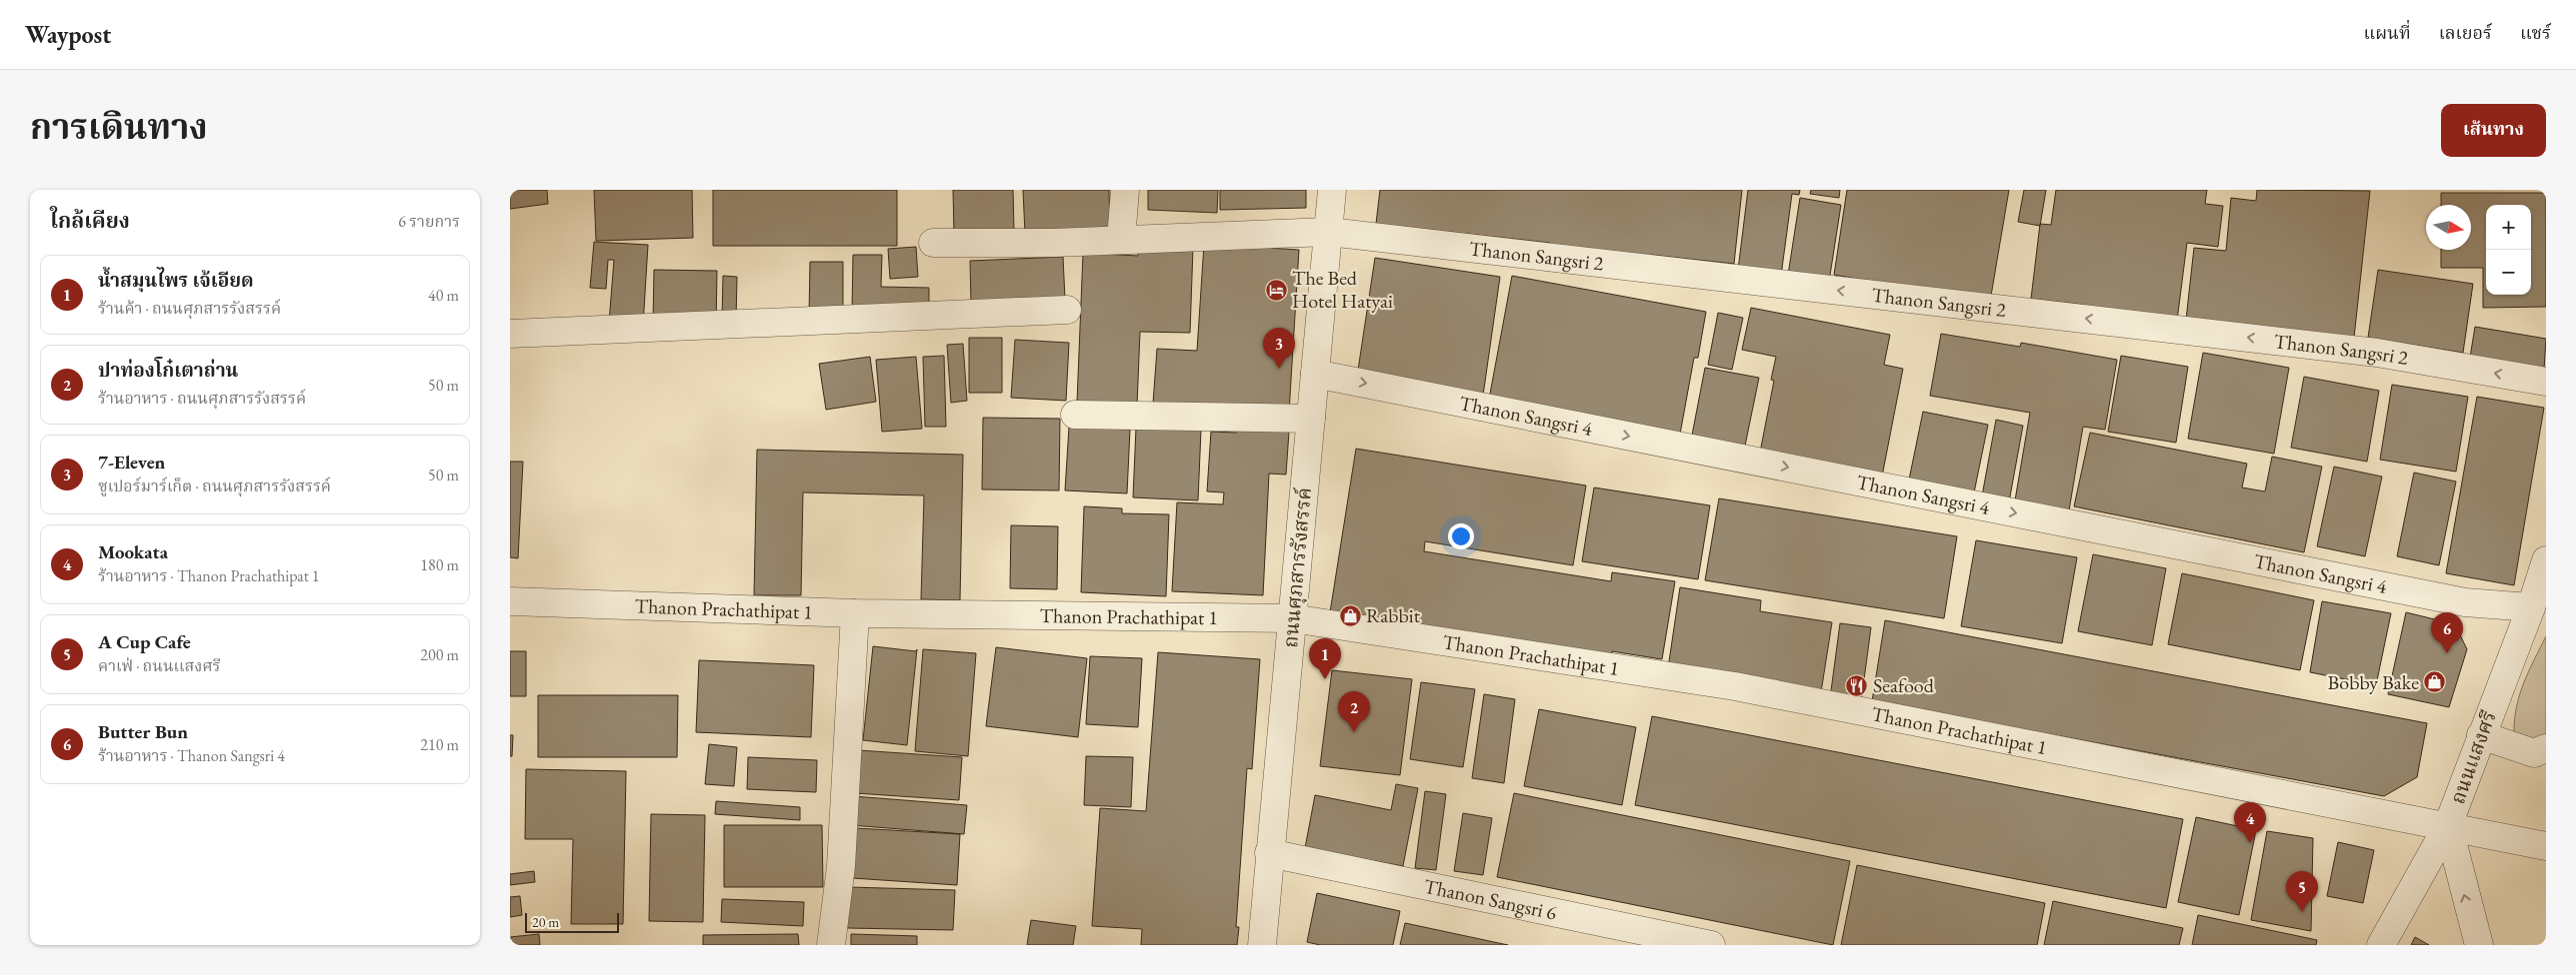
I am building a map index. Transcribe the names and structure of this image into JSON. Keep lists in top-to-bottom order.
{
  "streets": {
    "street": [
      "Thanon Sangsri 2",
      "Thanon Sangsri 4",
      "ถนนศุภสารรังสรรค์",
      "Thanon Prachathipat 1",
      "ถนนเเสงศรี",
      "Thanon Sangsri 6"
    ]
  },
  "crossings": [
    ["Thanon Sangsri 2", "ถนนศุภสารรังสรรค์"],
    ["Thanon Sangsri 4", "ถนนศุภสารรังสรรค์"],
    ["Thanon Sangsri 4", "ถนนเเสงศรี"],
    ["ถนนศุภสารรังสรรค์", "Thanon Prachathipat 1"],
    ["ถนนศุภสารรังสรรค์", "Thanon Sangsri 6"],
    ["Thanon Prachathipat 1", "ถนนเเสงศรี"]
  ],
  "one_way": ["Thanon Sangsri 2", "Thanon Sangsri 4"],
  "places": {
    "hotel": ["The Bed Hotel Hatyai"],
    "shop": ["Rabbit", "Bobby Bake"],
    "restaurant": ["Seafood"]
  },
  "scale_bar": "20 m",
  "north": "right",
  "page": {
    "header": "Waypost",
    "nav": ["แผนที่", "เลเยอร์", "แชร์"],
    "title": "การเดินทาง",
    "buttons": "เส้นทาง",
    "heading": ["ใกล้เคียง", "6 รายการ"],
    "map_buttons": ["+", "−"],
    "list": [
      {
        "mark": "1",
        "name": "น้ำสมุนไพร เจ้เอียด",
        "note": "ร้านค้า · ถนนศุภสารรังสรรค์",
        "value": "40 m"
      },
      {
        "mark": "2",
        "name": "ปาท่องโก๋เตาถ่าน",
        "note": "ร้านอาหาร · ถนนศุภสารรังสรรค์",
        "value": "50 m"
      },
      {
        "mark": "3",
        "name": "7-Eleven",
        "note": "ซูเปอร์มาร์เก็ต · ถนนศุภสารรังสรรค์",
        "value": "50 m"
      },
      {
        "mark": "4",
        "name": "Mookata",
        "note": "ร้านอาหาร · Thanon Prachathipat 1",
        "value": "180 m"
      },
      {
        "mark": "5",
        "name": "A Cup Cafe",
        "note": "คาเฟ่ · ถนนเเสงศรี",
        "value": "200 m"
      },
      {
        "mark": "6",
        "name": "Butter Bun",
        "note": "ร้านอาหาร · Thanon Sangsri 4",
        "value": "210 m"
      }
    ],
    "pins": [
      "3",
      "6",
      "1",
      "2",
      "4",
      "5"
    ],
    "scale": "20 m"
  }
}
